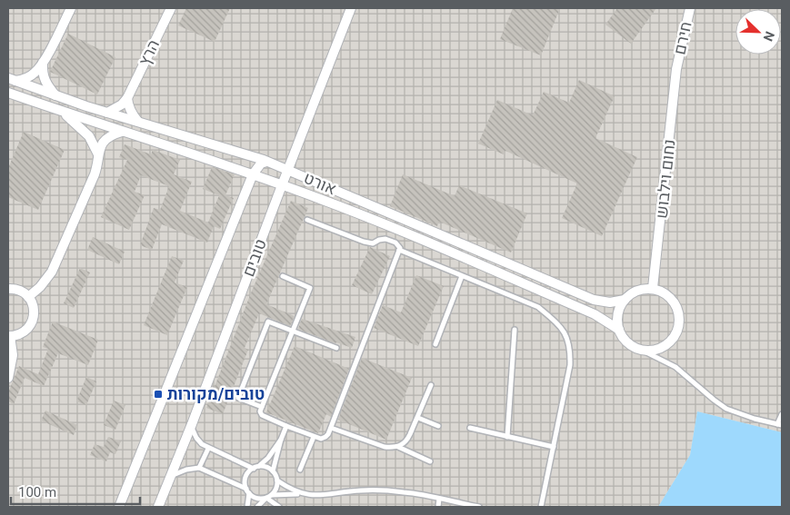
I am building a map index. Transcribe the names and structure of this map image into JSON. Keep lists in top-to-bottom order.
{
  "streets": {
    "street": [
      "חירם",
      "הרץ",
      "נחום וילבוש",
      "אורט",
      "טובים"
    ]
  },
  "crossings": [
    ["חירם", "נחום וילבוש"],
    ["הרץ", "אורט"],
    ["נחום וילבוש", "אורט"],
    ["אורט", "טובים"]
  ],
  "places": {
    "transit": ["טובים/מקורות"]
  },
  "scale_bar": "100 m",
  "north": "bottom right"
}
